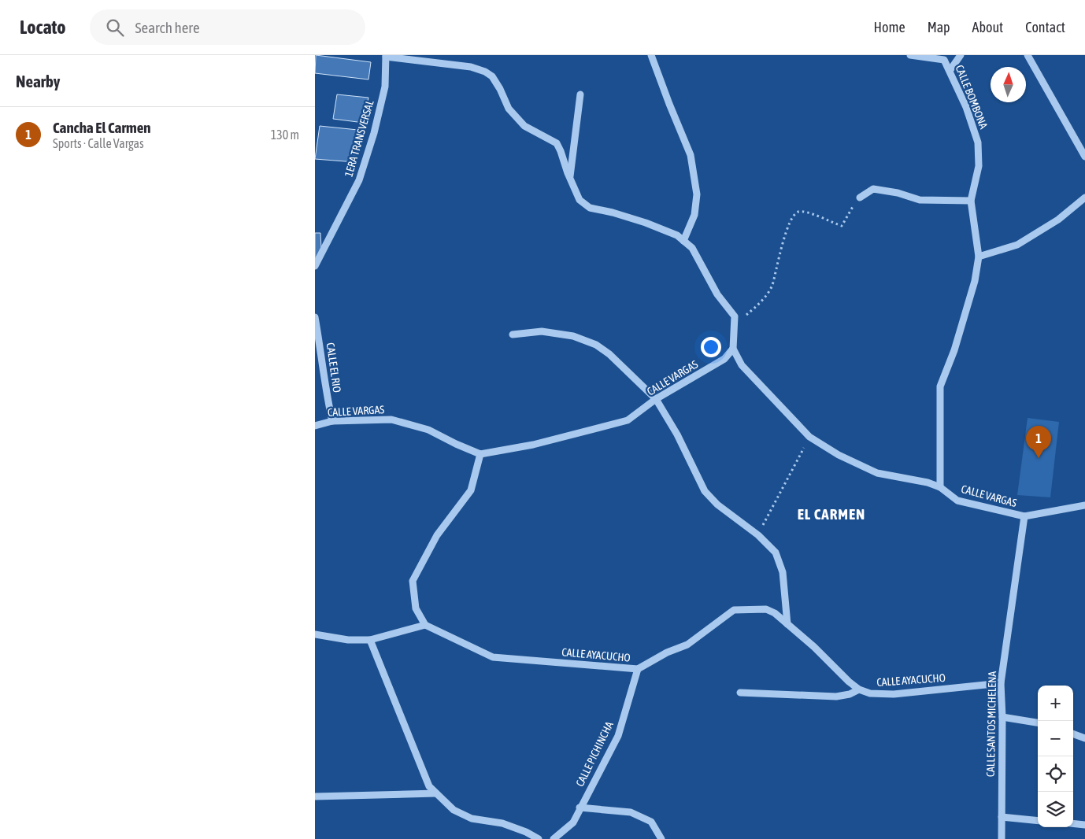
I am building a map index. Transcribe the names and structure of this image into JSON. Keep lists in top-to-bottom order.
{
  "streets": {
    "street": [
      "CALLE BOMBONA",
      "1ERA TRANSVERSAL",
      "CALLE EL RIO",
      "CALLE VARGAS",
      "CALLE AYACUCHO",
      "CALLE SANTOS MICHELENA",
      "CALLE PICHINCHA"
    ]
  },
  "crossings": [
    ["CALLE BOMBONA", "CALLE VARGAS"],
    ["CALLE EL RIO", "CALLE VARGAS"],
    ["CALLE VARGAS", "CALLE SANTOS MICHELENA"],
    ["CALLE AYACUCHO", "CALLE SANTOS MICHELENA"],
    ["CALLE AYACUCHO", "CALLE PICHINCHA"]
  ],
  "districts": ["EL CARMEN"],
  "north": "top",
  "page": {
    "header": "Locato",
    "search": "Search here",
    "nav": [
      "Home",
      "Map",
      "About",
      "Contact"
    ],
    "heading": "Nearby",
    "list": [
      {
        "mark": "1",
        "name": "Cancha El Carmen",
        "note": "Sports · Calle Vargas",
        "value": "130 m"
      }
    ],
    "pins": "1",
    "map_buttons": ["+", "−"]
  }
}
